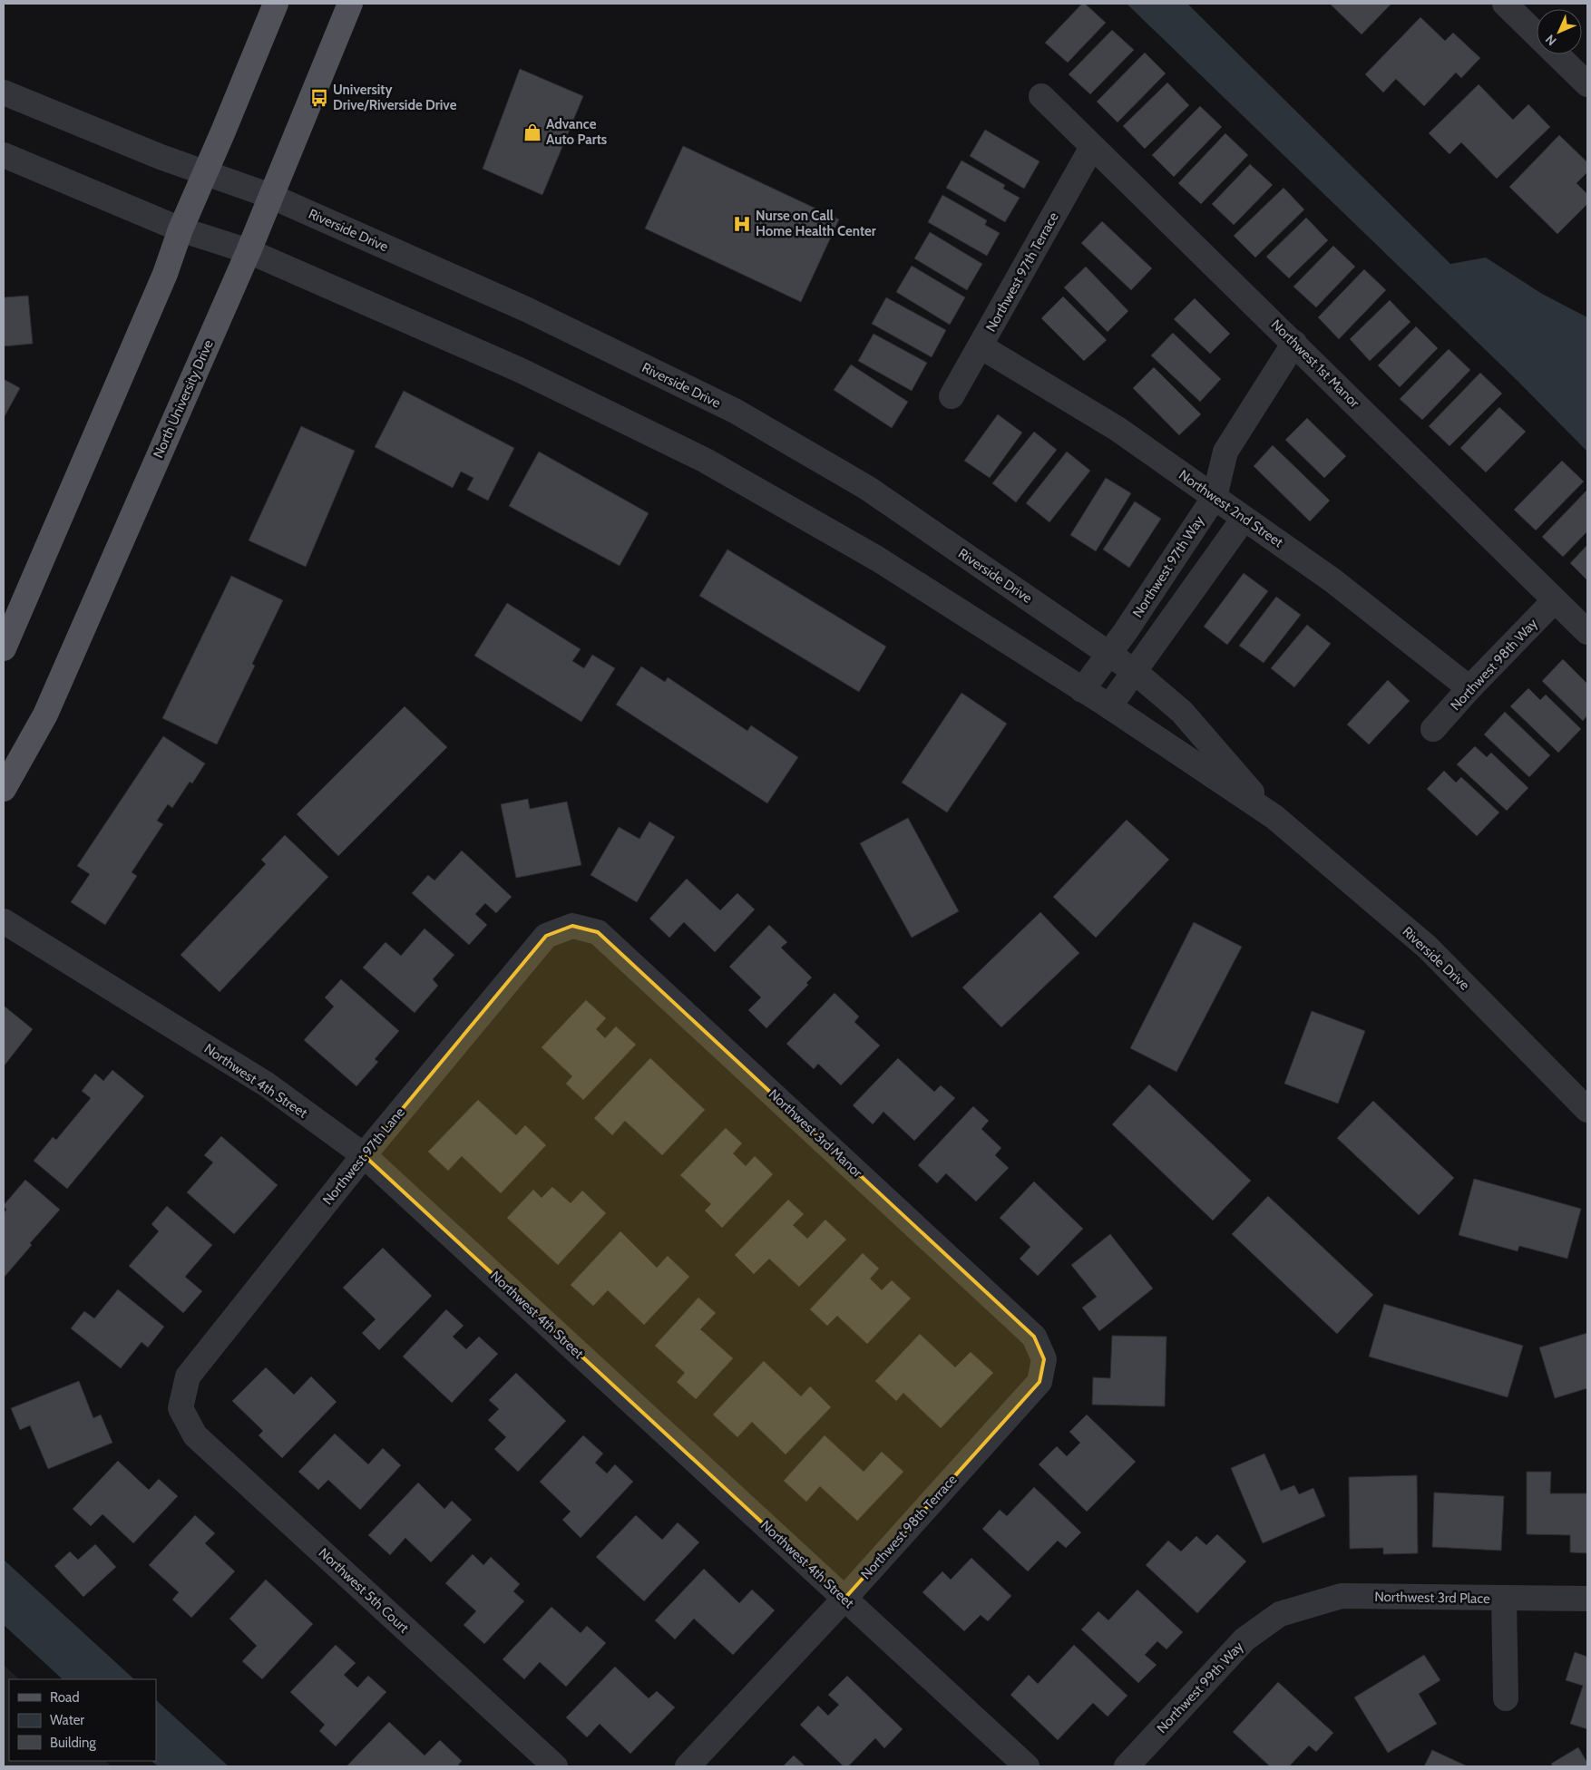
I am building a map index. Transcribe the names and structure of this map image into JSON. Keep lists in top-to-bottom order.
{
  "streets": {
    "main road": ["North University Drive"],
    "street": [
      "Riverside Drive",
      "Northwest 97th Terrace",
      "Northwest 1st Manor",
      "Northwest 2nd Street",
      "Northwest 97th Way",
      "Northwest 98th Way",
      "Northwest 4th Street",
      "Northwest 3rd Manor",
      "Northwest 97th Lane",
      "Northwest 98th Terrace",
      "Northwest 5th Court",
      "Northwest 3rd Place",
      "Northwest 99th Way"
    ]
  },
  "crossings": [
    ["Riverside Drive", "North University Drive"],
    ["Riverside Drive", "Northwest 97th Way"],
    ["Northwest 97th Terrace", "Northwest 1st Manor"],
    ["Northwest 97th Terrace", "Northwest 2nd Street"],
    ["Northwest 1st Manor", "Northwest 97th Way"],
    ["Northwest 1st Manor", "Northwest 98th Way"],
    ["Northwest 2nd Street", "Northwest 97th Way"],
    ["Northwest 2nd Street", "Northwest 98th Way"],
    ["Northwest 4th Street", "Northwest 97th Lane"],
    ["Northwest 4th Street", "Northwest 98th Terrace"],
    ["Northwest 3rd Manor", "Northwest 97th Lane"],
    ["Northwest 3rd Manor", "Northwest 98th Terrace"],
    ["Northwest 97th Lane", "Northwest 5th Court"],
    ["Northwest 3rd Place", "Northwest 99th Way"]
  ],
  "places": {
    "bus stop": ["University Drive/Riverside Drive"],
    "shop": ["Advance Auto Parts"],
    "hospital": ["Nurse on Call Home Health Center"]
  },
  "legend": ["Road", "Water", "Building"],
  "north": "bottom left"
}
